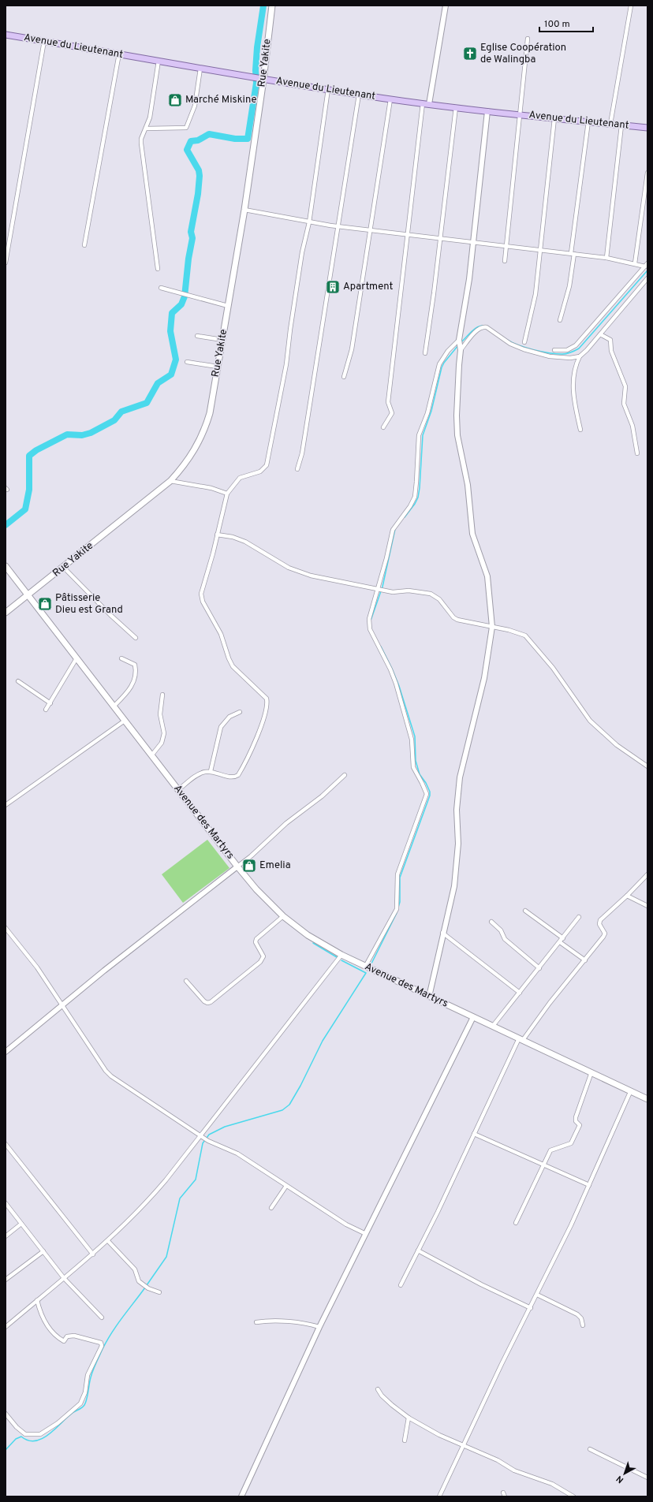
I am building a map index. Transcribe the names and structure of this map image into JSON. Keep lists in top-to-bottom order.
{
  "streets": {
    "main road": ["Avenue du Lieutenant", "Rue Yakite", "Avenue des Martyrs"]
  },
  "crossings": [
    ["Avenue du Lieutenant", "Rue Yakite"],
    ["Rue Yakite", "Avenue des Martyrs"]
  ],
  "places": {
    "church": ["Eglise Coopération de Walingba"],
    "shop": ["Marché Miskine", "Pâtisserie Dieu est Grand", "Emelia"],
    "building": ["Apartment"]
  },
  "scale_bar": "100 m",
  "north": "bottom left"
}
